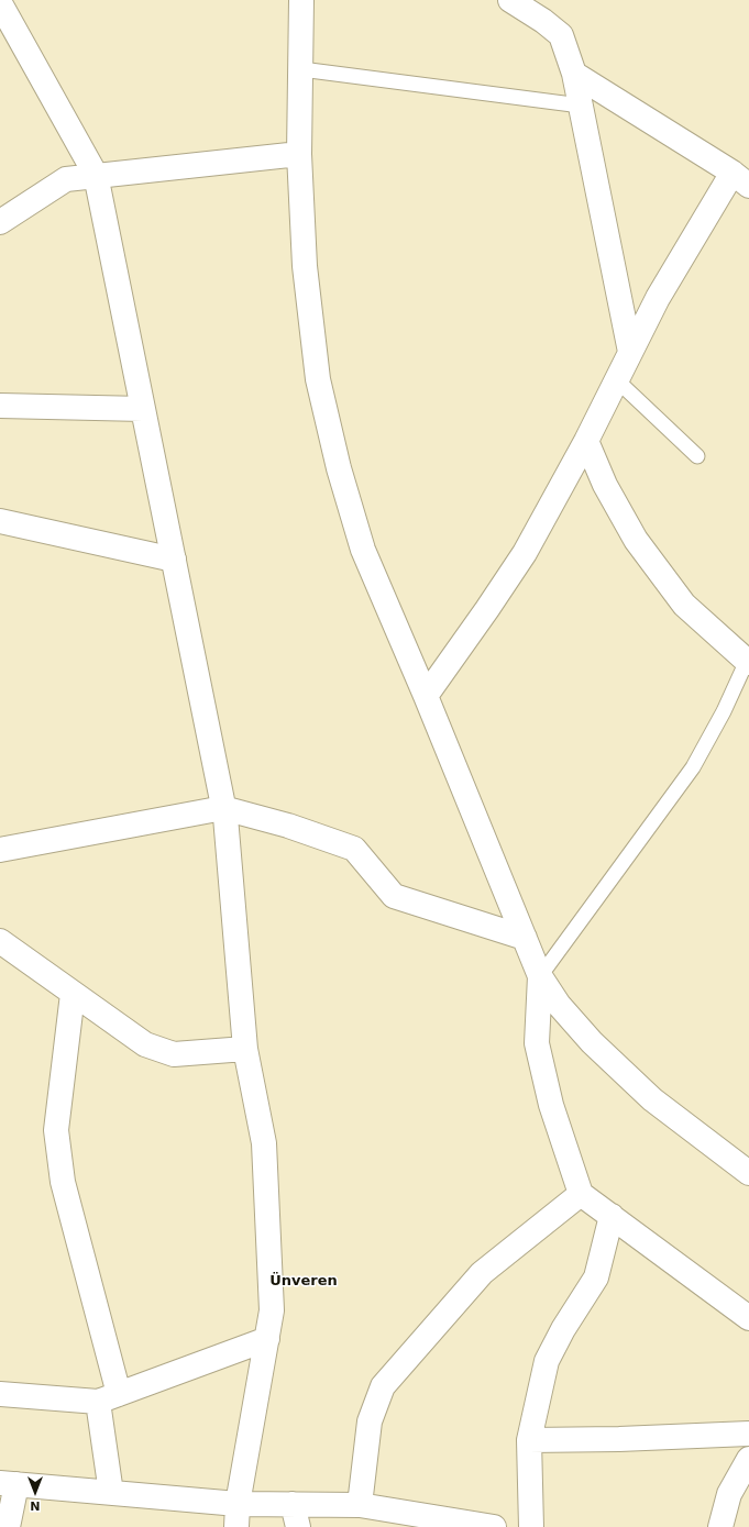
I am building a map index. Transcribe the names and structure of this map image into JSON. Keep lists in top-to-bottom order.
{
  "districts": ["Ünveren"],
  "north": "bottom"
}
